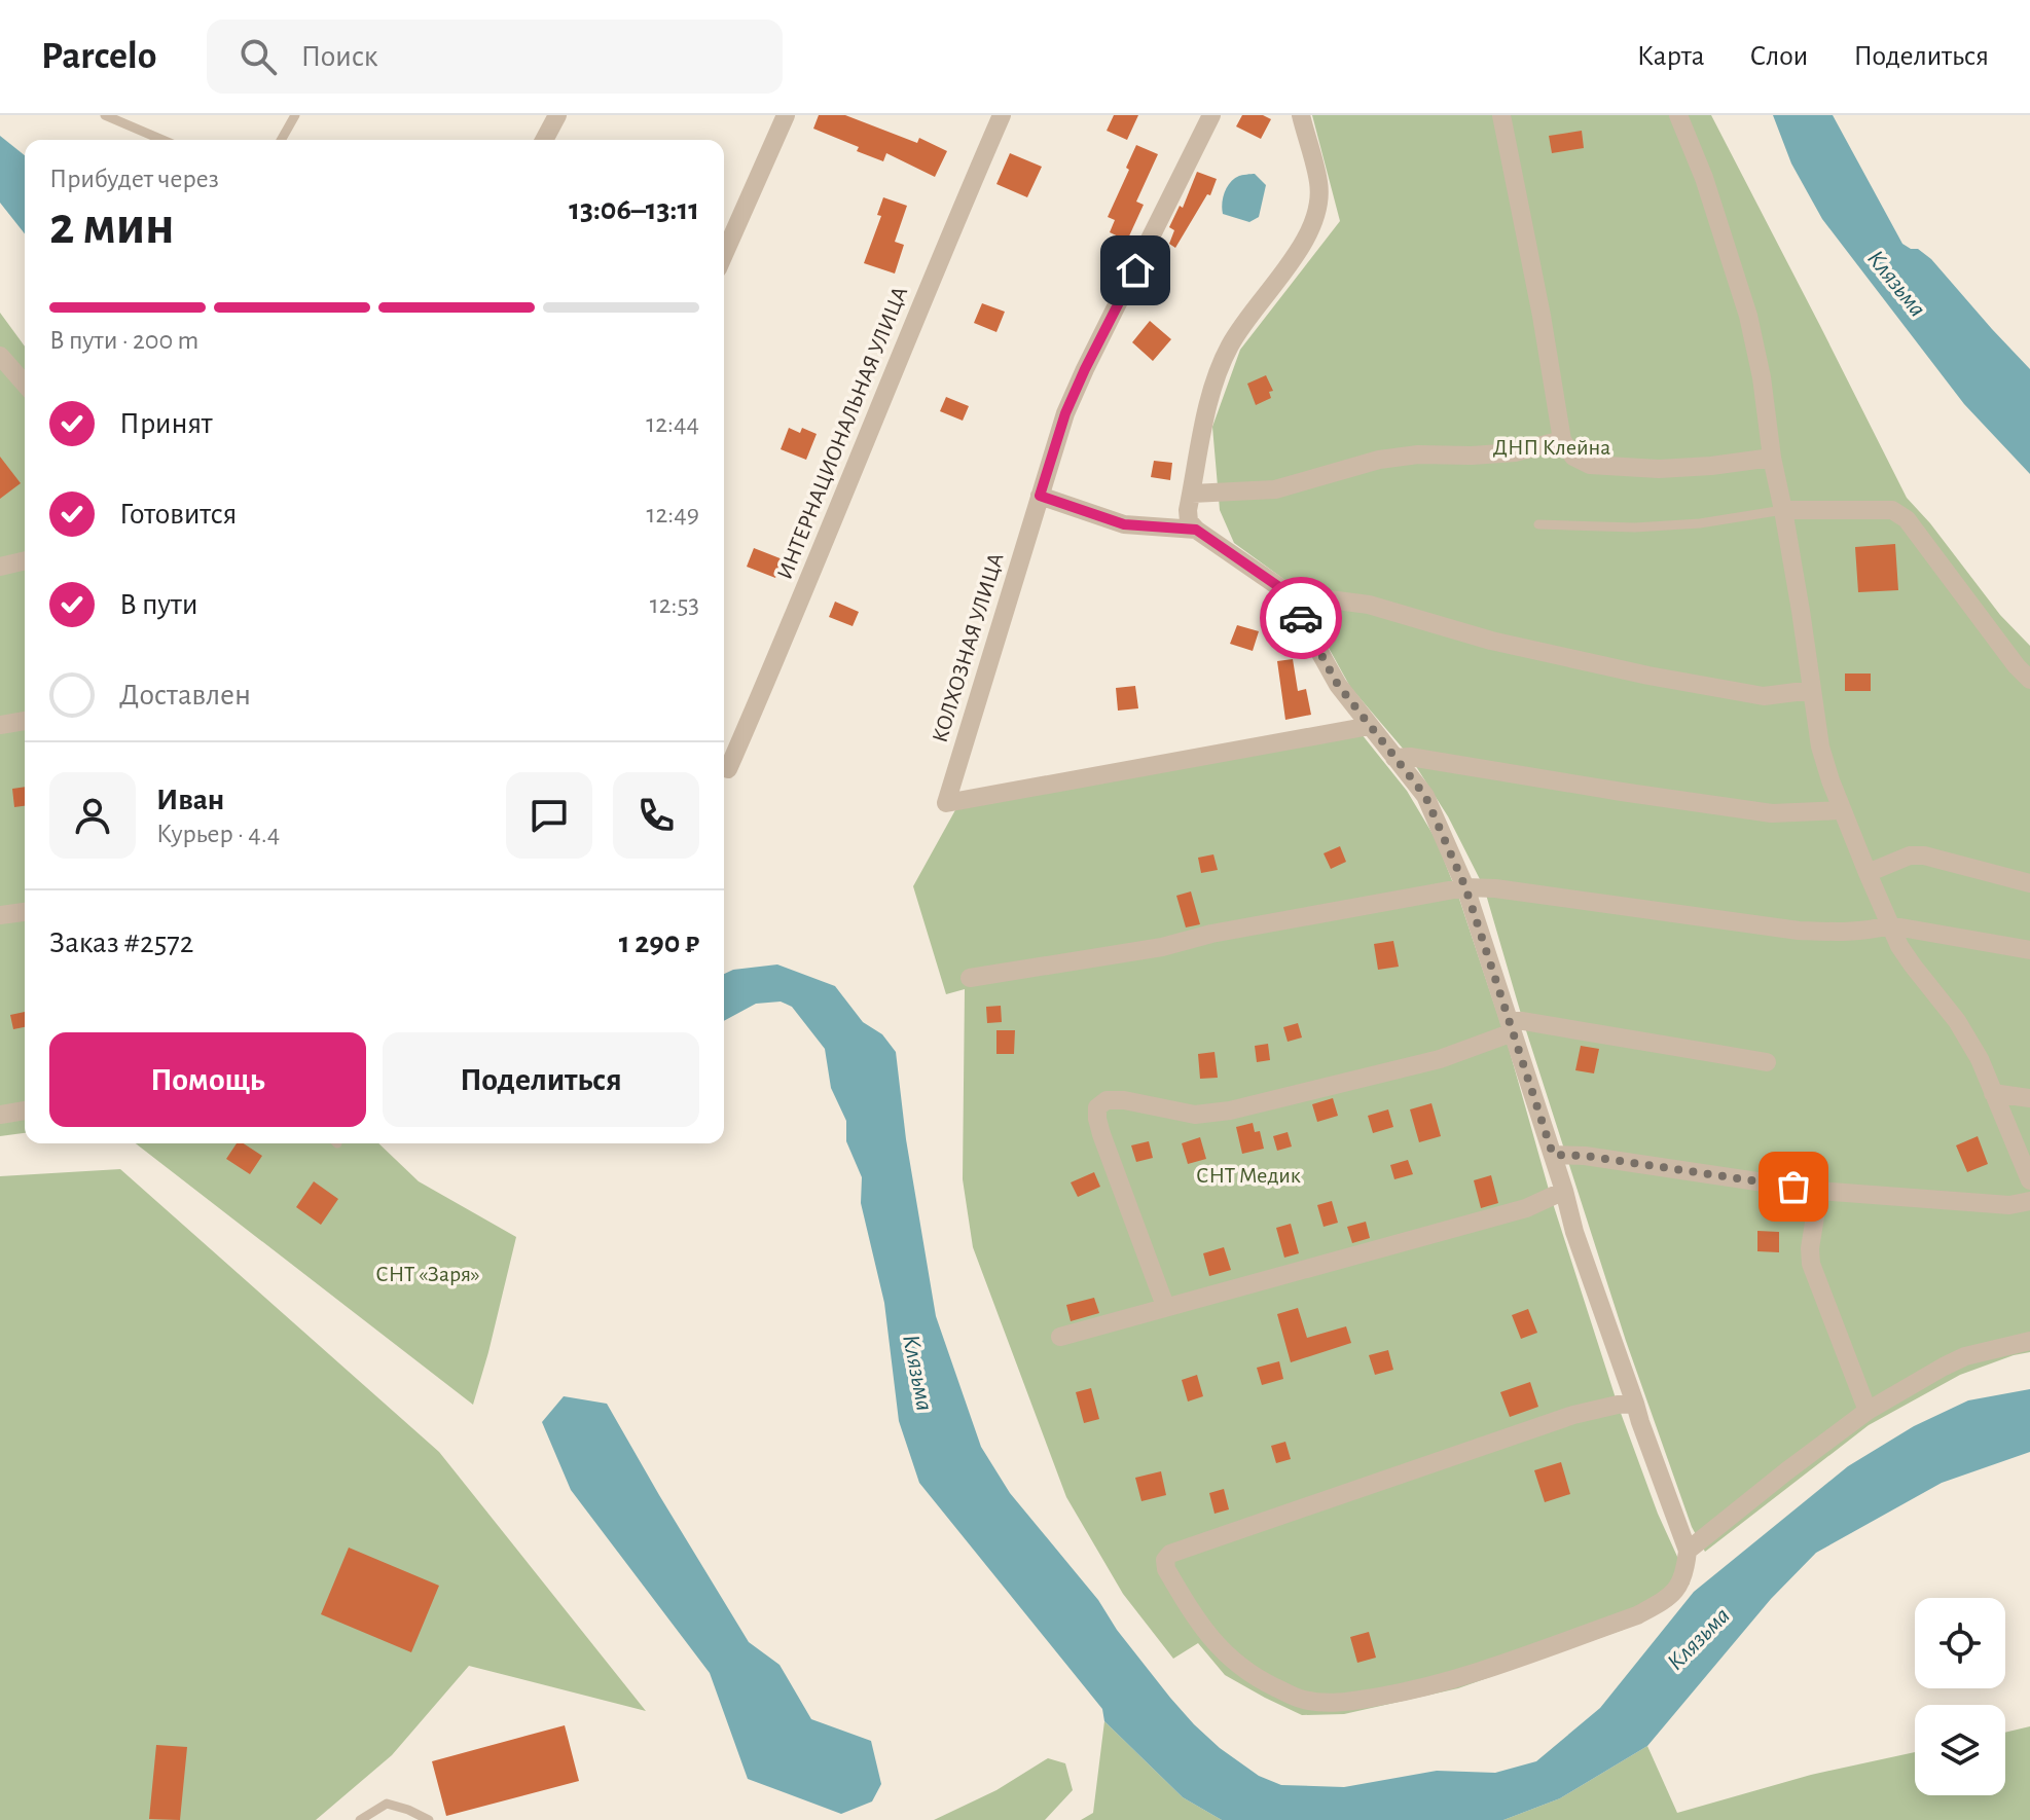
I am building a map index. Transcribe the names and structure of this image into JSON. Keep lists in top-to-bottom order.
{
  "streets": {
    "street": ["ИНТЕРНАЦИОНАЛЬНАЯ УЛИЦА", "КОЛХОЗНАЯ УЛИЦА"]
  },
  "water": ["Клязьма"],
  "parks": ["ДНП Клейна", "СНТ Медик", "СНТ «Заря»"],
  "page": {
    "header": "Parcelo",
    "search": "Поиск",
    "nav": ["Карта", "Слои", "Поделиться"],
    "heading": ["2 мин", "Прибудет через", "13:06–13:11"],
    "panel": [
      "Иван",
      "Курьер · 4.4",
      "Заказ #2572",
      "1 290 ₽"
    ],
    "bar": "В пути · 200 m",
    "list": [
      ["Принят", "12:44"],
      ["Готовится", "12:49"],
      ["В пути", "12:53"],
      "Доставлен"
    ],
    "buttons": ["Помощь", "Поделиться"]
  }
}
